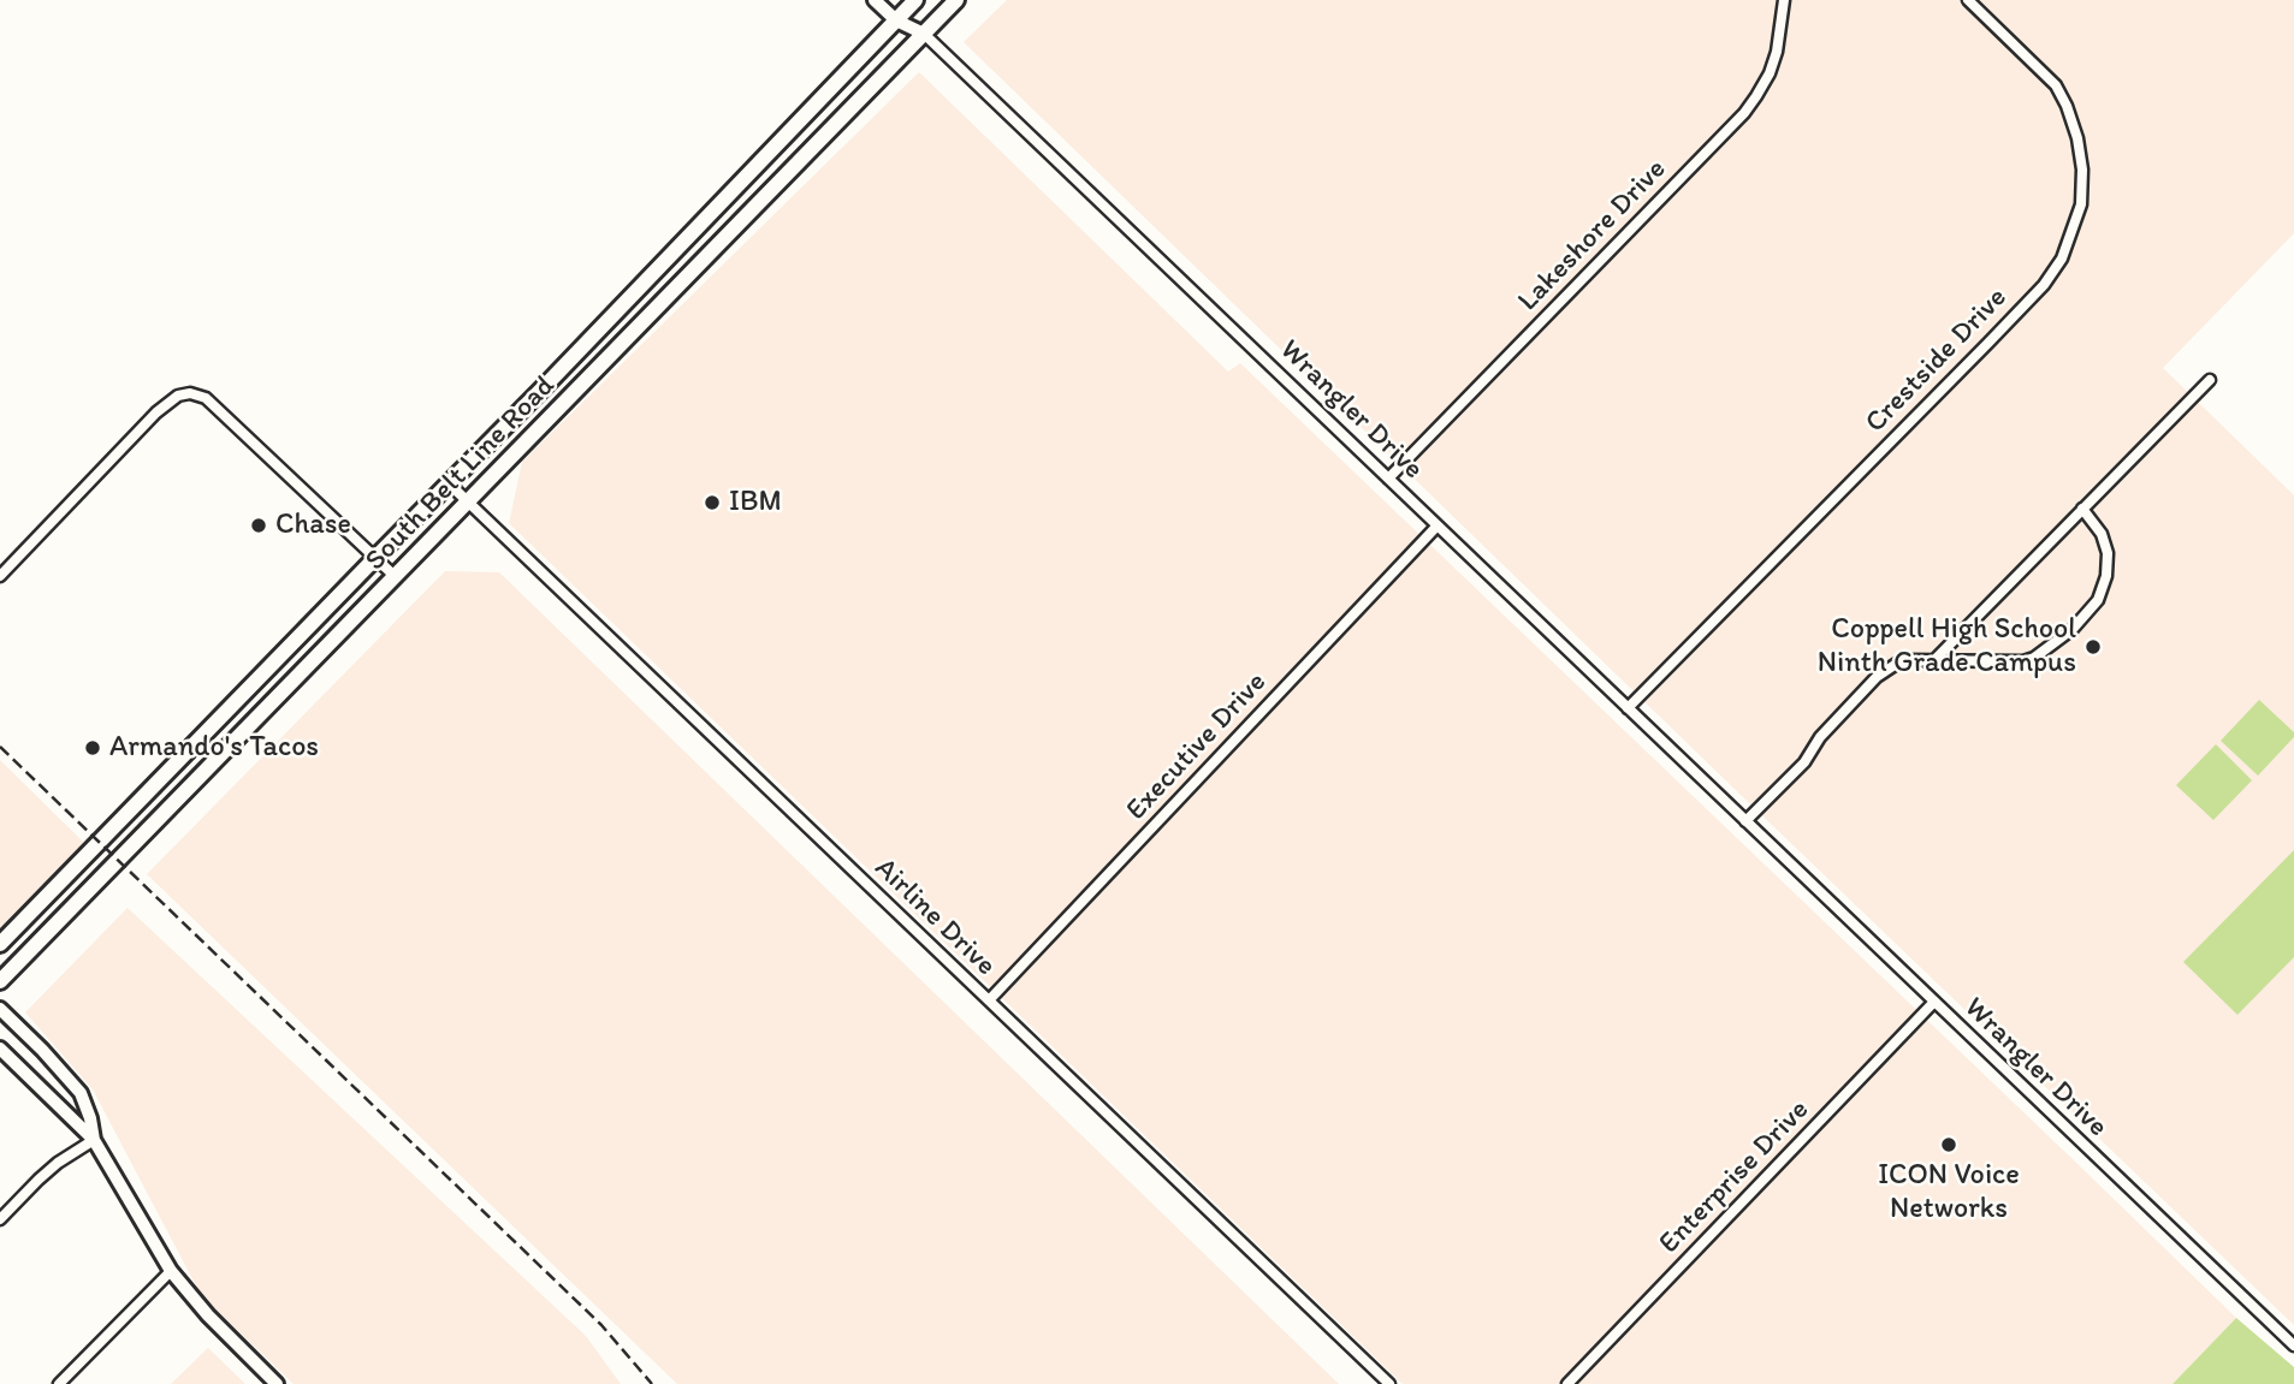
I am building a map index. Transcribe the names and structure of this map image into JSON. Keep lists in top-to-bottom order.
{
  "streets": {
    "main road": ["South Belt Line Road"],
    "street": [
      "Lakeshore Drive",
      "Crestside Drive",
      "Wrangler Drive",
      "Executive Drive",
      "Airline Drive",
      "Enterprise Drive"
    ]
  },
  "crossings": [
    ["Lakeshore Drive", "Wrangler Drive"],
    ["Crestside Drive", "Wrangler Drive"],
    ["Wrangler Drive", "South Belt Line Road"],
    ["Wrangler Drive", "Executive Drive"],
    ["Wrangler Drive", "Enterprise Drive"],
    ["South Belt Line Road", "Airline Drive"],
    ["Executive Drive", "Airline Drive"]
  ],
  "places": [
    "IBM",
    "Chase",
    "Coppell High School Ninth Grade Campus",
    "Armando's Tacos",
    "ICON Voice Networks"
  ]
}
